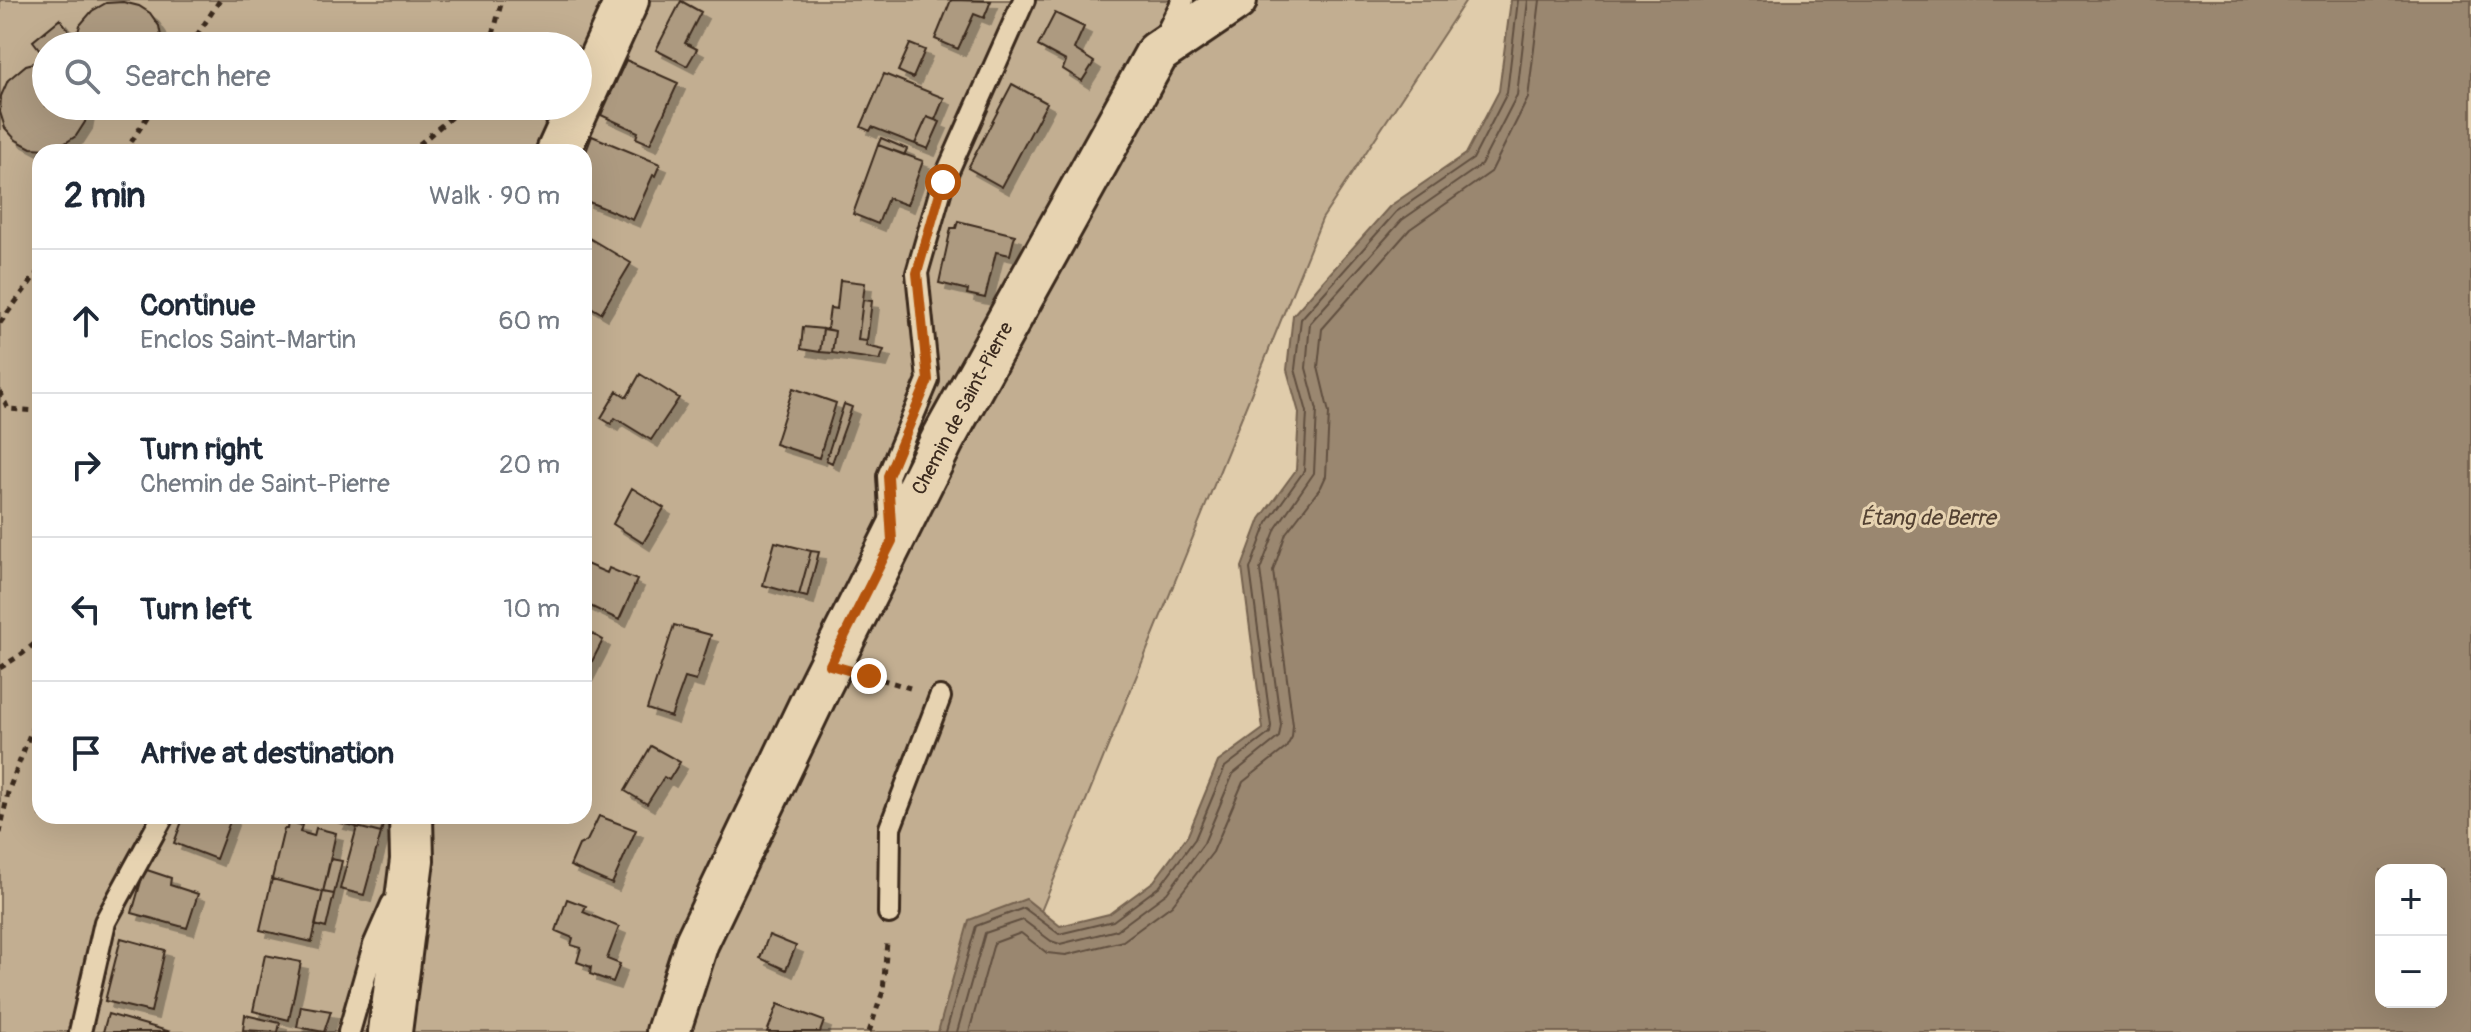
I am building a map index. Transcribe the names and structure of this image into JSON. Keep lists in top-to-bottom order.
{
  "streets": {
    "street": ["Chemin de Saint-Pierre"]
  },
  "water": ["Étang de Berre"],
  "page": {
    "search": "Search here",
    "heading": ["2 min", "Walk · 90 m"],
    "list": [
      ["Continue", "Enclos Saint-Martin", "60 m"],
      ["Turn right", "Chemin de Saint-Pierre", "20 m"],
      ["Turn left", "10 m"],
      "Arrive at destination"
    ],
    "map_buttons": ["+", "−"]
  }
}
